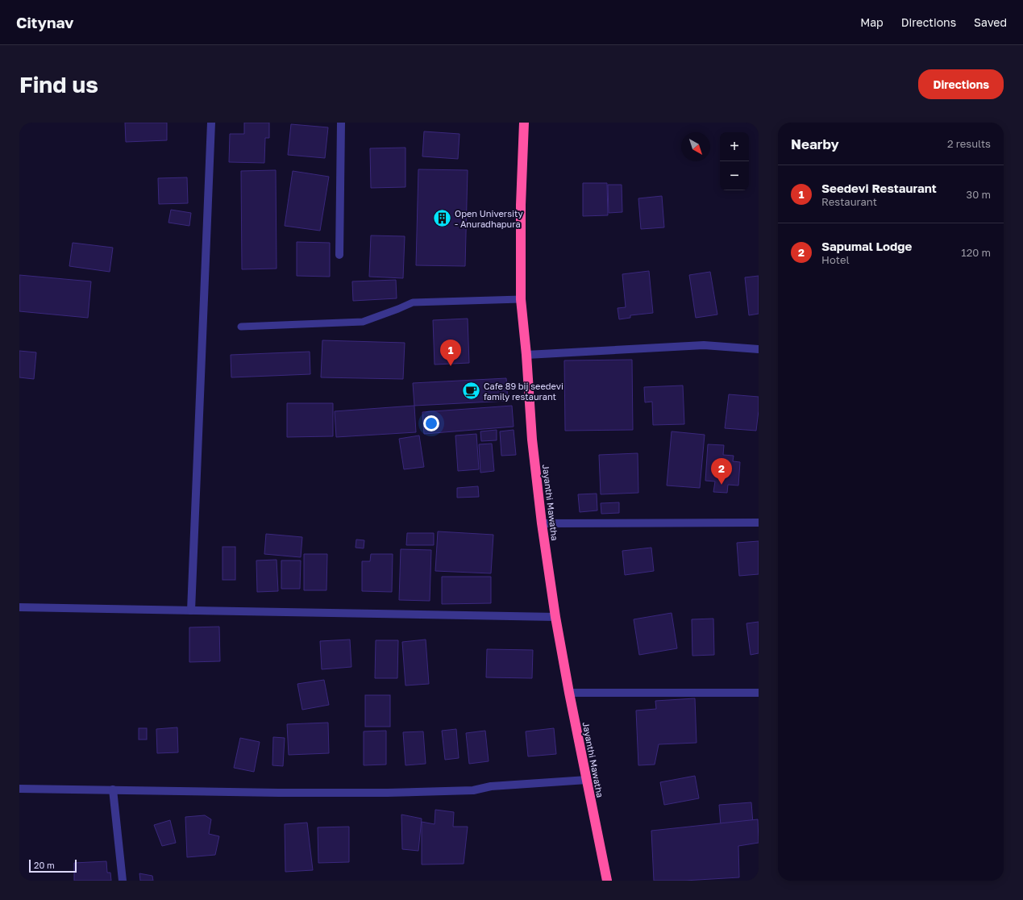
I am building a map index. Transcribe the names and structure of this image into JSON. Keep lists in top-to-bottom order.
{
  "streets": {
    "highway": ["Jayanthi Mawatha"]
  },
  "places": {
    "building": ["Open University - Anuradhapura"],
    "cafe": ["Cafe 89 bij seedevi family restaurant"]
  },
  "scale_bar": "20 m",
  "north": "bottom right",
  "page": {
    "header": "Citynav",
    "nav": ["Map", "Directions", "Saved"],
    "buttons": "Directions",
    "title": "Find us",
    "heading": ["Nearby", "2 results"],
    "map_buttons": ["+", "−"],
    "list": [
      {
        "mark": "1",
        "name": "Seedevi Restaurant",
        "note": "Restaurant",
        "value": "30 m"
      },
      {
        "mark": "2",
        "name": "Sapumal Lodge",
        "note": "Hotel",
        "value": "120 m"
      }
    ],
    "pins": ["1", "2"],
    "scale": "20 m"
  }
}
